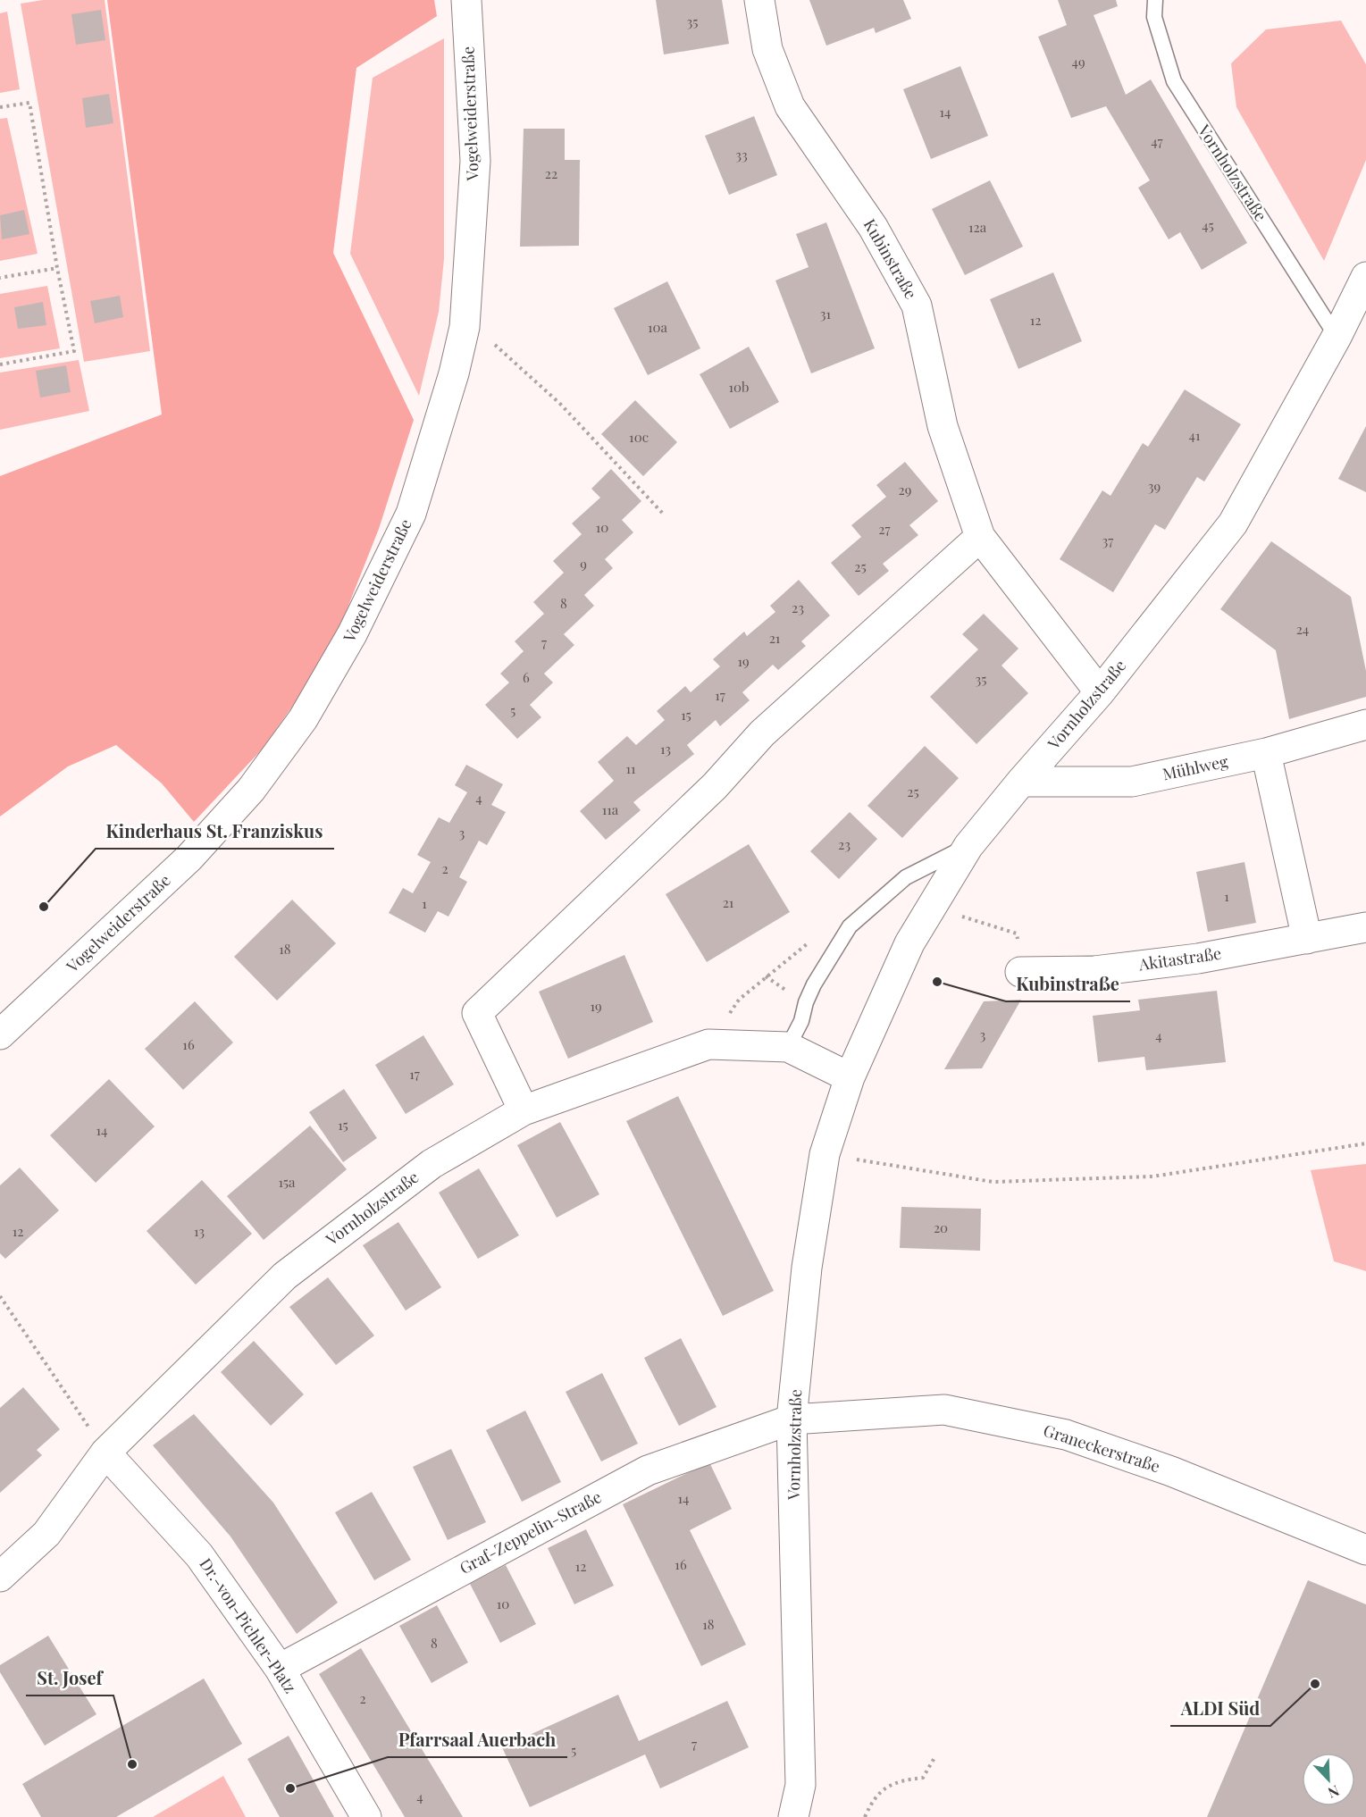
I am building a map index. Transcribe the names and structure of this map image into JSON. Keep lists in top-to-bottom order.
{
  "streets": {
    "street": [
      "Vogelweiderstraße",
      "Vornholzstraße",
      "Kubinstraße",
      "Mühlweg",
      "Akitastraße",
      "Graneckerstraße",
      "Graf-Zeppelin-Straße",
      "Dr.-von-Pichler-Platz"
    ]
  },
  "crossings": [
    ["Vornholzstraße", "Kubinstraße"],
    ["Vornholzstraße", "Mühlweg"],
    ["Vornholzstraße", "Graneckerstraße"],
    ["Vornholzstraße", "Graf-Zeppelin-Straße"],
    ["Vornholzstraße", "Dr.-von-Pichler-Platz"],
    ["Graneckerstraße", "Graf-Zeppelin-Straße"],
    ["Graf-Zeppelin-Straße", "Dr.-von-Pichler-Platz"]
  ],
  "places": [
    "Kinderhaus St. Franziskus",
    "Kubinstraße",
    "ALDI Süd",
    "St. Josef",
    "Pfarrsaal Auerbach"
  ],
  "house_numbers": [
    "35",
    "49",
    "14",
    "47",
    "33",
    "22",
    "45",
    "12a",
    "31",
    "12",
    "10a",
    "10b",
    "41",
    "10c",
    "39",
    "29",
    "10",
    "27",
    "37",
    "9",
    "25",
    "8",
    "23",
    "24",
    "21",
    "7",
    "19",
    "6",
    "35",
    "17",
    "5",
    "15",
    "13",
    "11",
    "25",
    "4",
    "11a",
    "3",
    "23",
    "2",
    "1",
    "21",
    "1",
    "18",
    "19",
    "3",
    "4",
    "16",
    "17",
    "15",
    "14",
    "15a",
    "20",
    "12",
    "13",
    "14",
    "16",
    "12",
    "10",
    "18",
    "8",
    "2",
    "7",
    "5",
    "4"
  ],
  "north": "bottom right"
}
